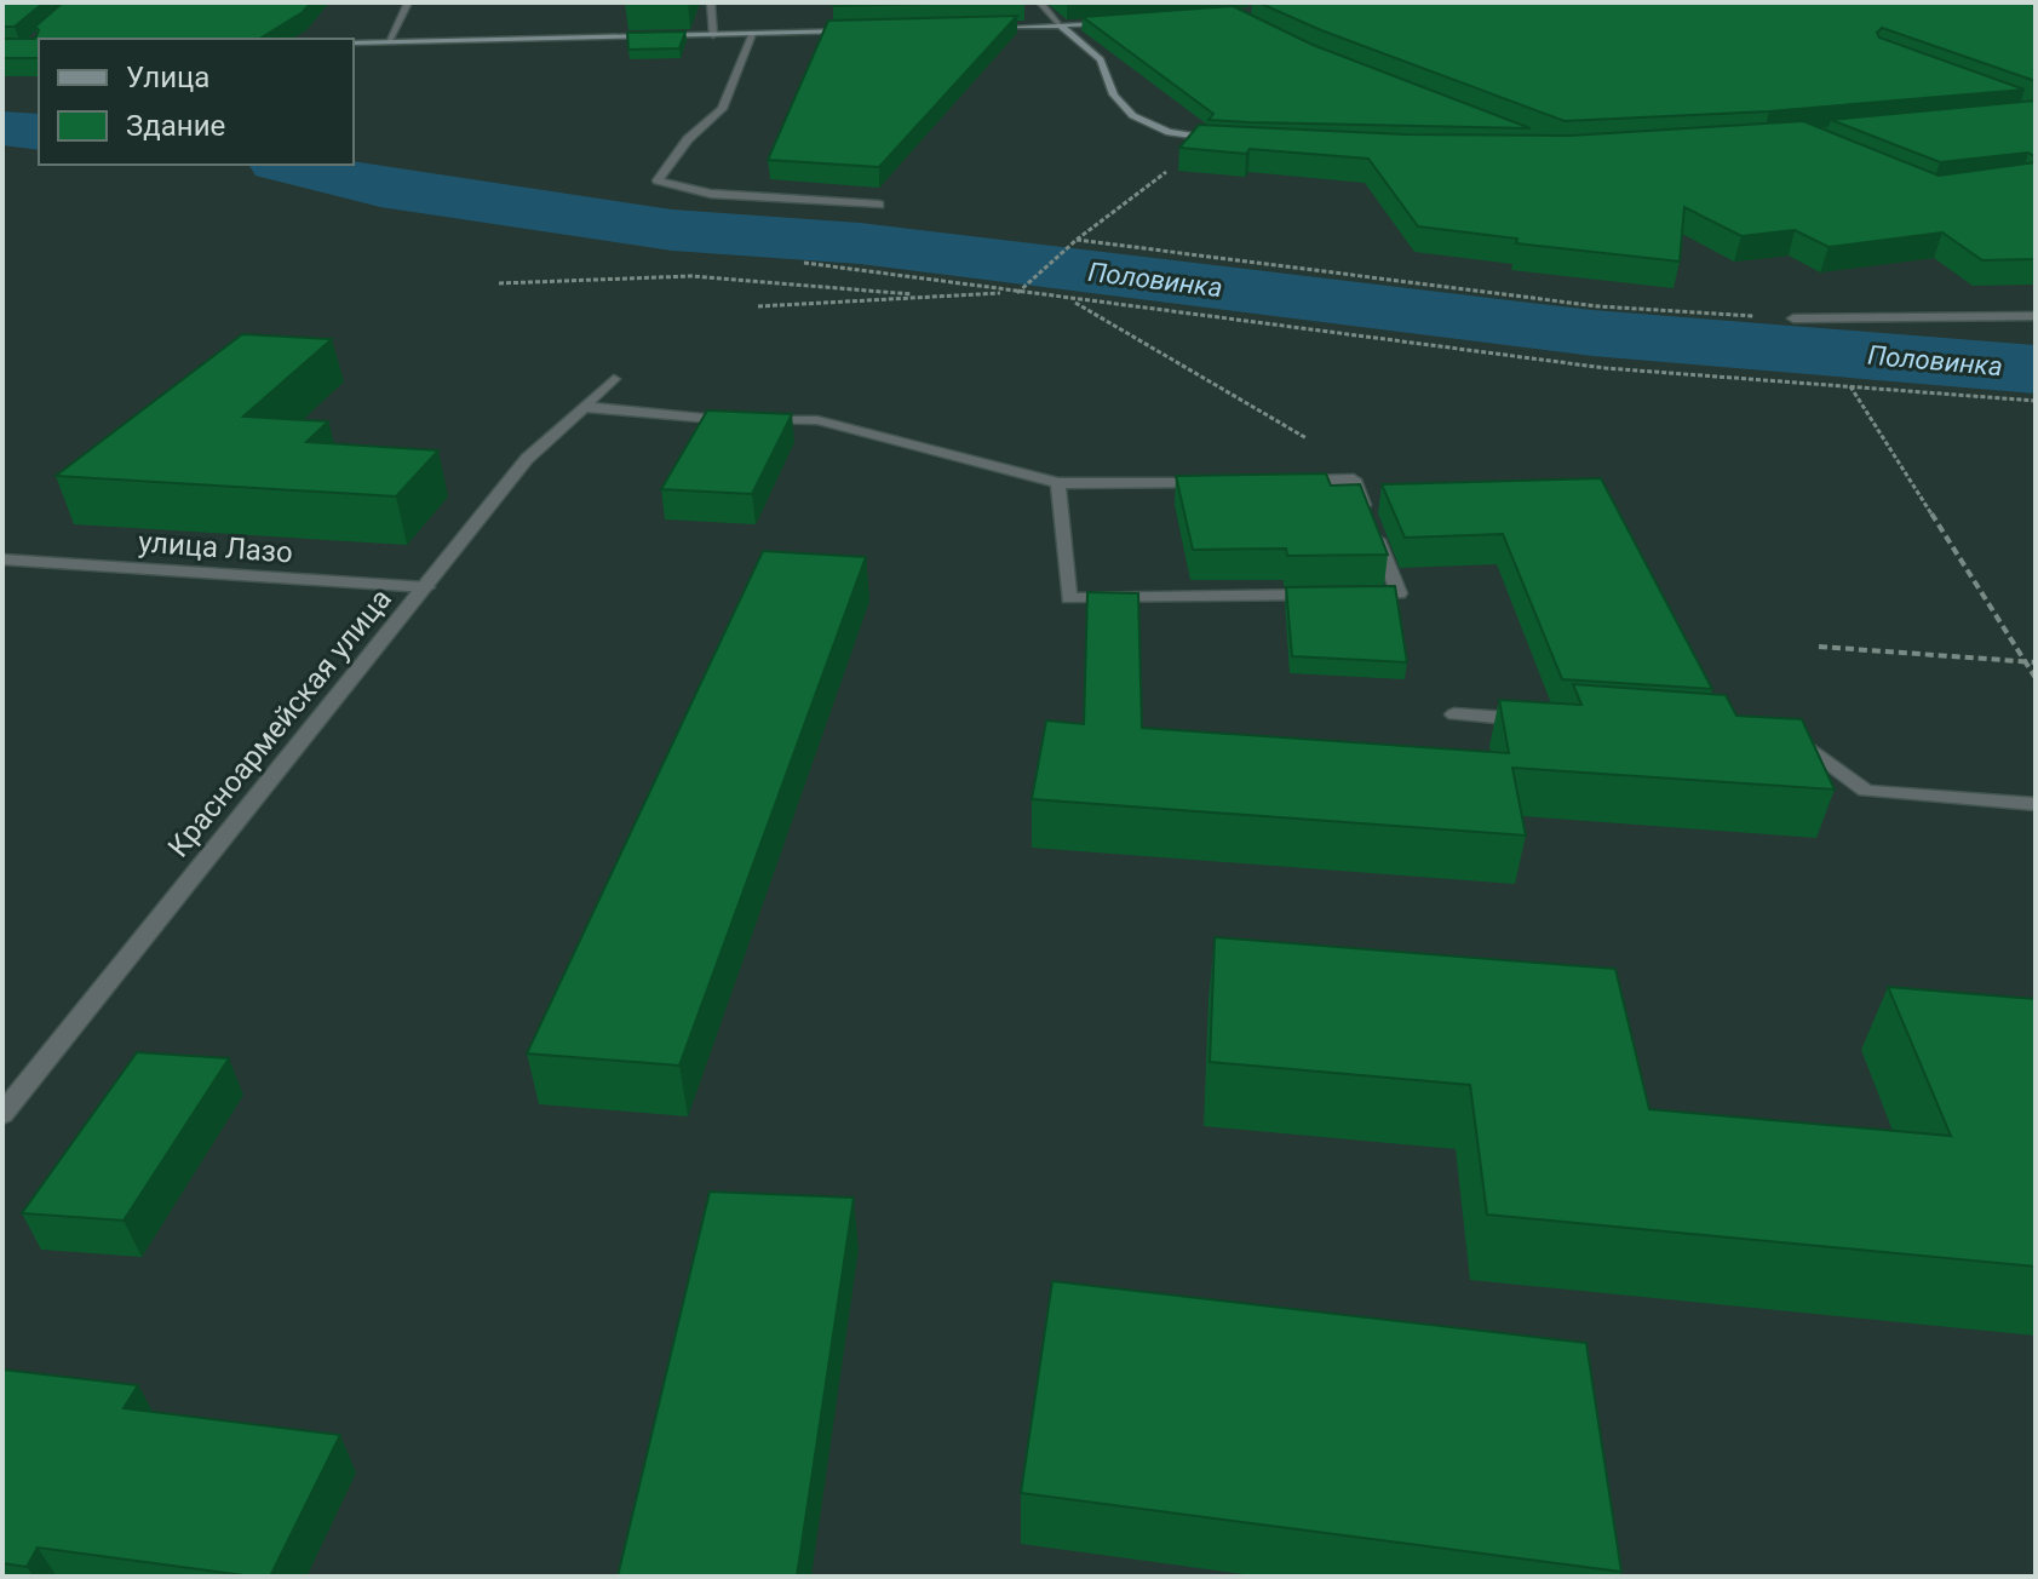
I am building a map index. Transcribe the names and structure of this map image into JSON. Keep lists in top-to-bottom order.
{
  "streets": {
    "street": ["улица Лазо", "Красноармейская улица"]
  },
  "crossings": [
    ["улица Лазо", "Красноармейская улица"]
  ],
  "water": ["Половинка"],
  "legend": ["Улица", "Здание"]
}
